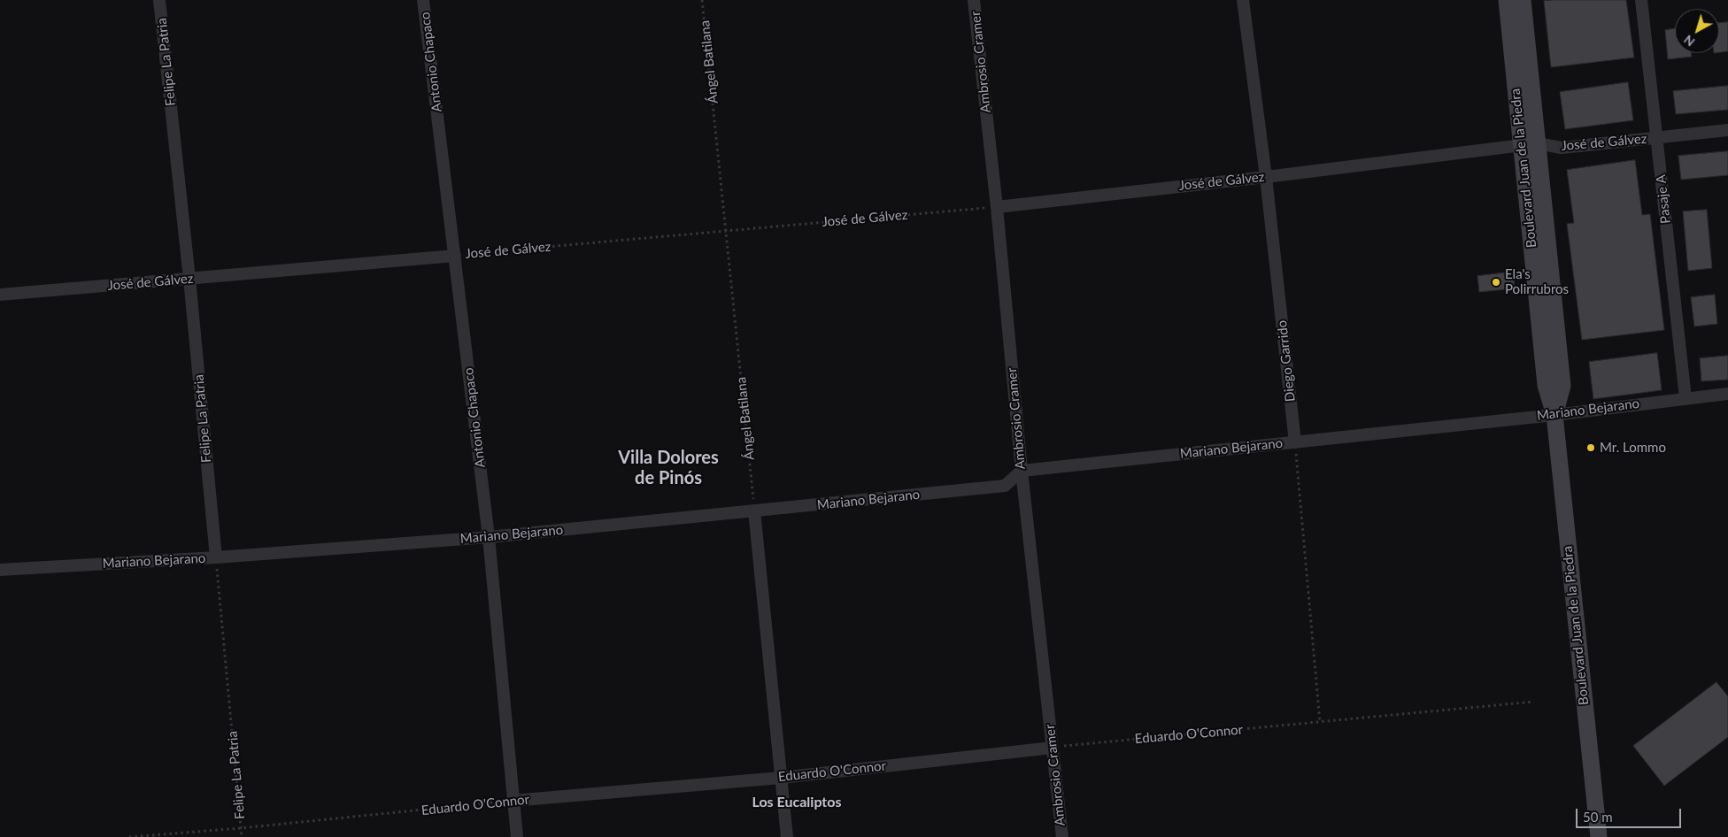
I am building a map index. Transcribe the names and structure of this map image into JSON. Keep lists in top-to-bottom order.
{
  "streets": {
    "main road": ["Boulevard Juan de la Piedra"],
    "street": [
      "Felipe La Patria",
      "Antonio Chapaco",
      "Ambrosio Cramer",
      "José de Gálvez",
      "Pasaje A",
      "Diego Garrido",
      "Mariano Bejarano",
      "Eduardo O'Connor"
    ],
    "path": ["Ángel Batilana"]
  },
  "crossings": [
    ["Felipe La Patria", "José de Gálvez"],
    ["Felipe La Patria", "Mariano Bejarano"],
    ["Felipe La Patria", "Eduardo O'Connor"],
    ["Antonio Chapaco", "José de Gálvez"],
    ["Antonio Chapaco", "Mariano Bejarano"],
    ["Antonio Chapaco", "Eduardo O'Connor"],
    ["Ángel Batilana", "José de Gálvez"],
    ["Ángel Batilana", "Mariano Bejarano"],
    ["Ambrosio Cramer", "José de Gálvez"],
    ["Ambrosio Cramer", "Mariano Bejarano"],
    ["Ambrosio Cramer", "Eduardo O'Connor"],
    ["José de Gálvez", "Boulevard Juan de la Piedra"],
    ["José de Gálvez", "Pasaje A"],
    ["José de Gálvez", "Diego Garrido"],
    ["Boulevard Juan de la Piedra", "Mariano Bejarano"],
    ["Pasaje A", "Mariano Bejarano"],
    ["Diego Garrido", "Mariano Bejarano"]
  ],
  "districts": ["Villa Dolores de Pinós", "Los Eucaliptos"],
  "places": ["Ela's Polirrubros", "Mr. Lommo"],
  "scale_bar": "50 m",
  "north": "bottom left"
}
